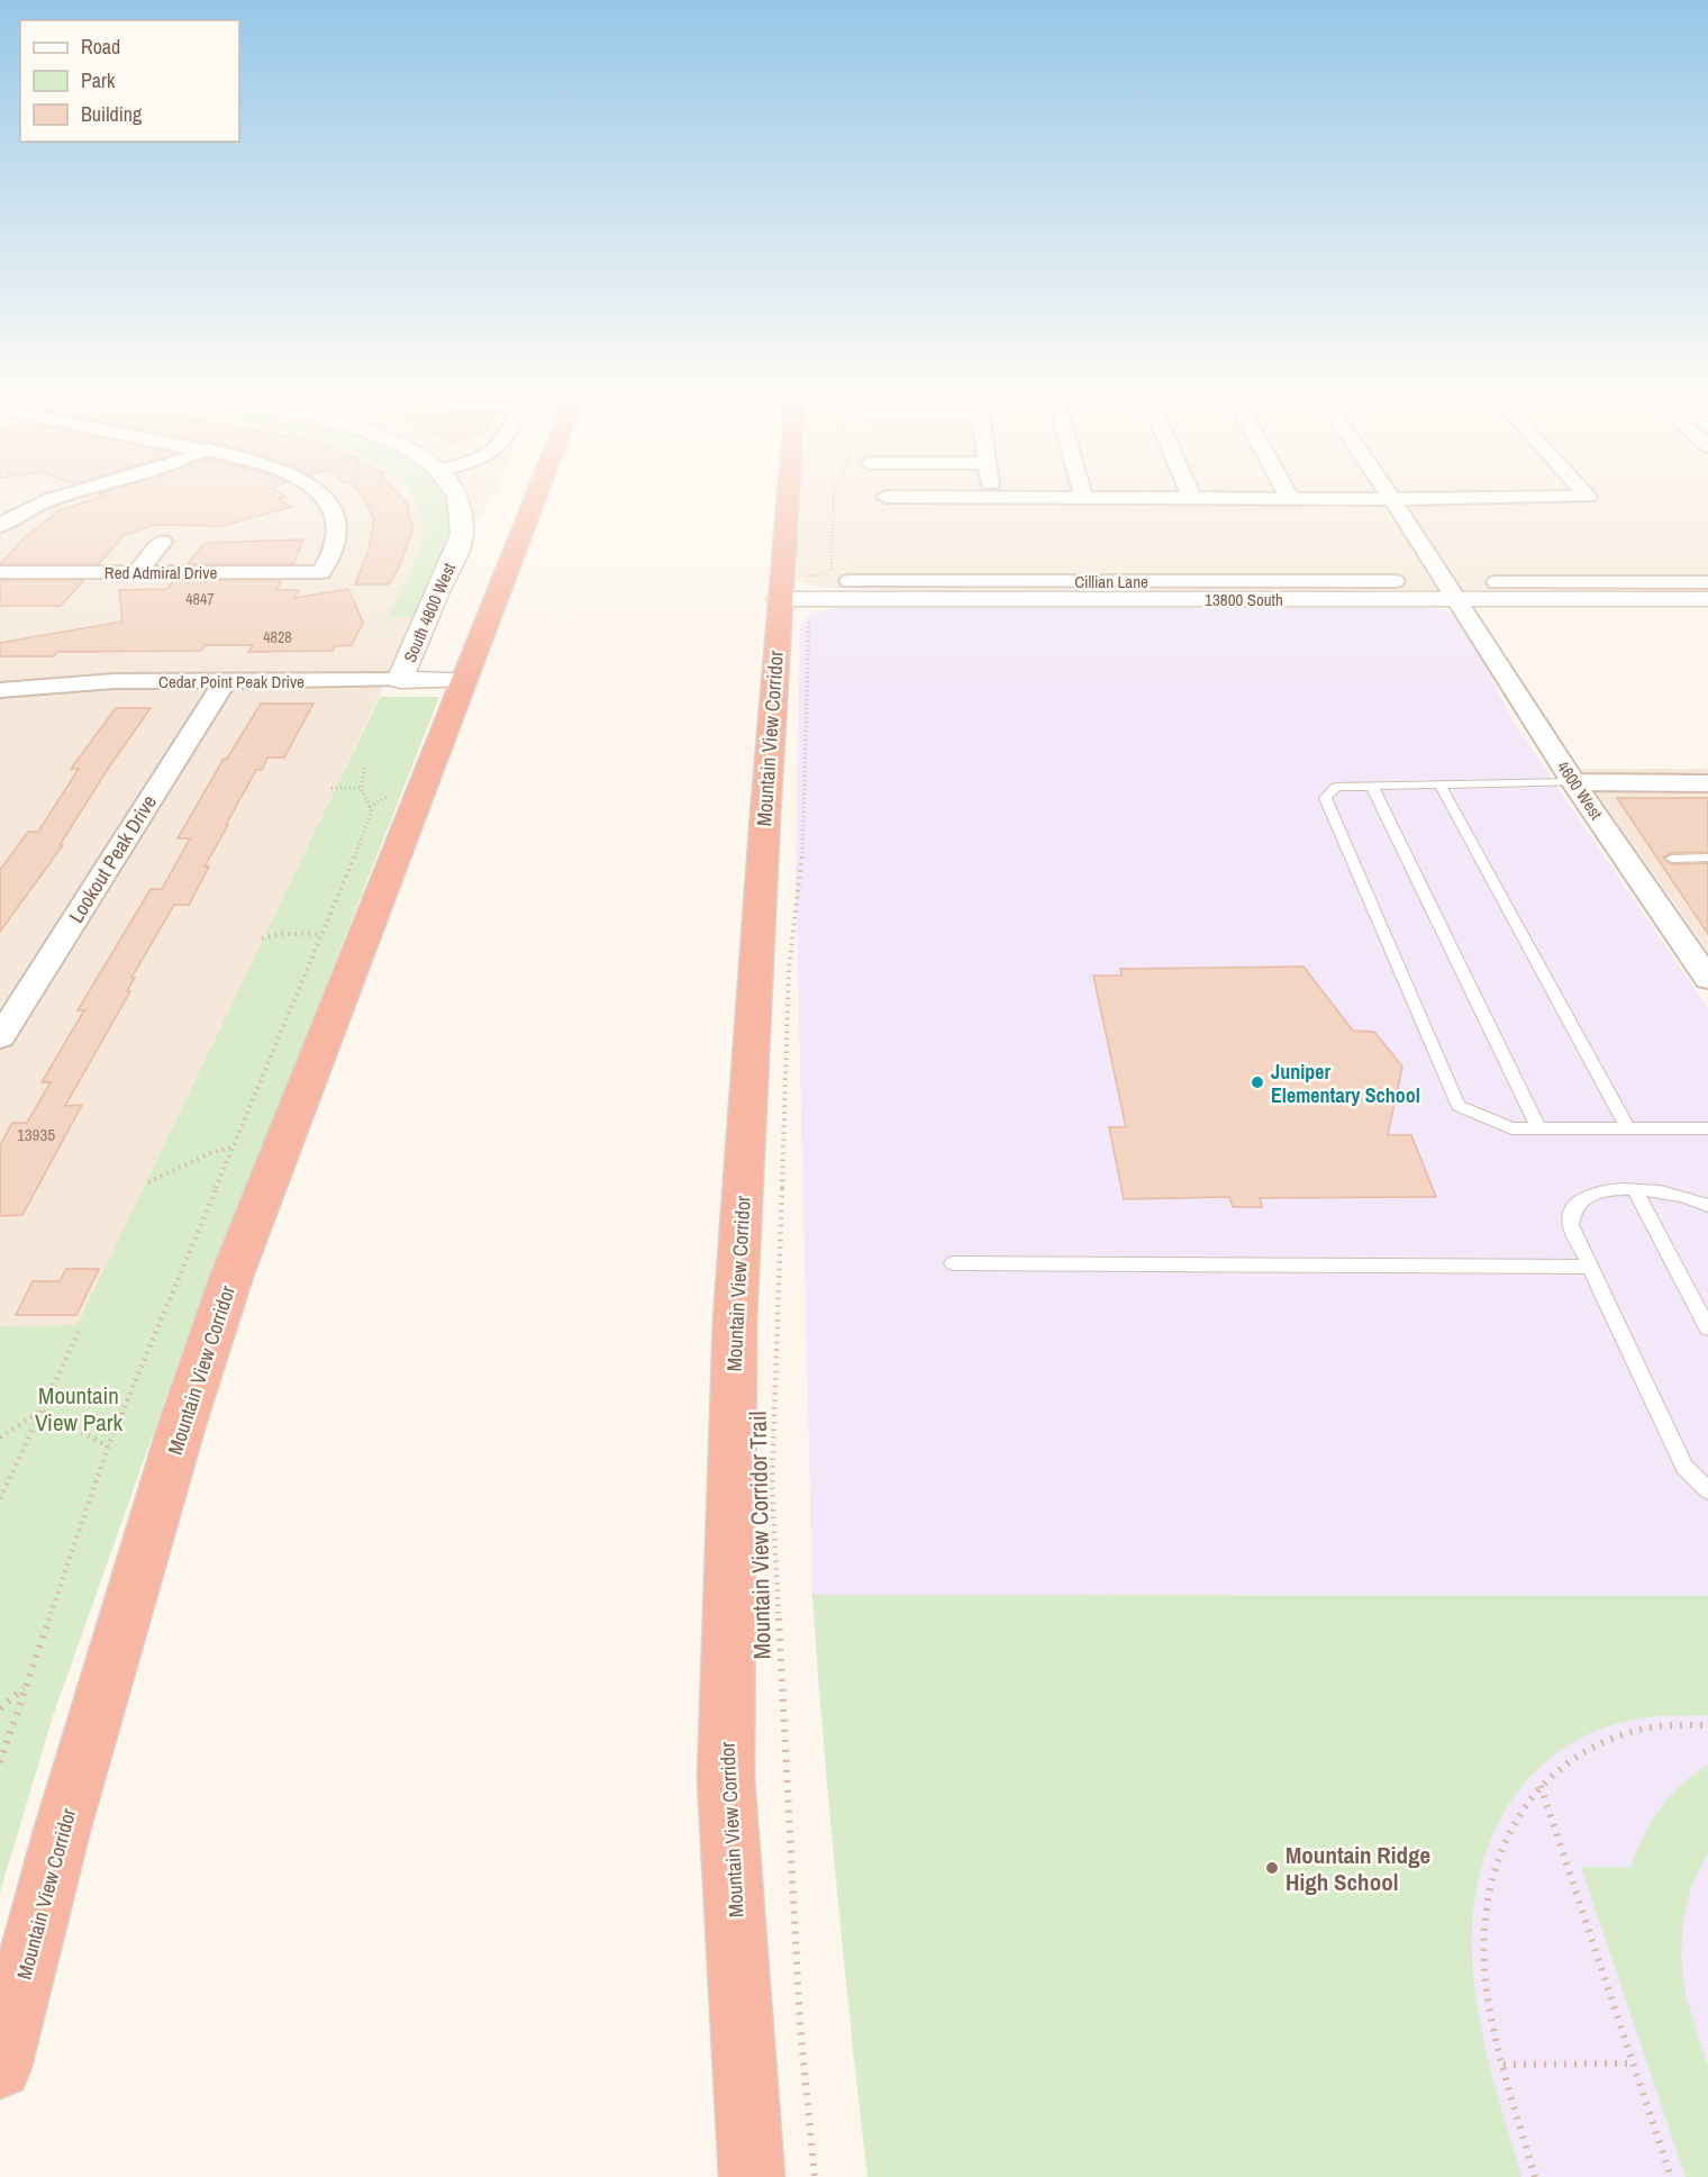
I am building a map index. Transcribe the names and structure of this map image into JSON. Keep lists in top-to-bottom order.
{
  "streets": {
    "highway": ["Mountain View Corridor"],
    "street": [
      "Red Admiral Drive",
      "13800 South",
      "South 4800 West",
      "Cedar Point Peak Drive",
      "4600 West",
      "Lookout Peak Drive"
    ],
    "path": ["Mountain View Corridor Trail"]
  },
  "crossings": [
    ["13800 South", "Mountain View Corridor"],
    ["13800 South", "4600 West"],
    ["13800 South", "Mountain View Corridor Trail"],
    ["South 4800 West", "Cedar Point Peak Drive"],
    ["Cedar Point Peak Drive", "Mountain View Corridor"],
    ["Cedar Point Peak Drive", "Lookout Peak Drive"],
    ["Mountain View Corridor", "Mountain View Corridor Trail"]
  ],
  "parks": ["Mountain View Park"],
  "places": ["Juniper Elementary School", "Mountain Ridge High School"],
  "house_numbers": ["4847", "4828", "13935"],
  "legend": ["Road", "Park", "Building"]
}
